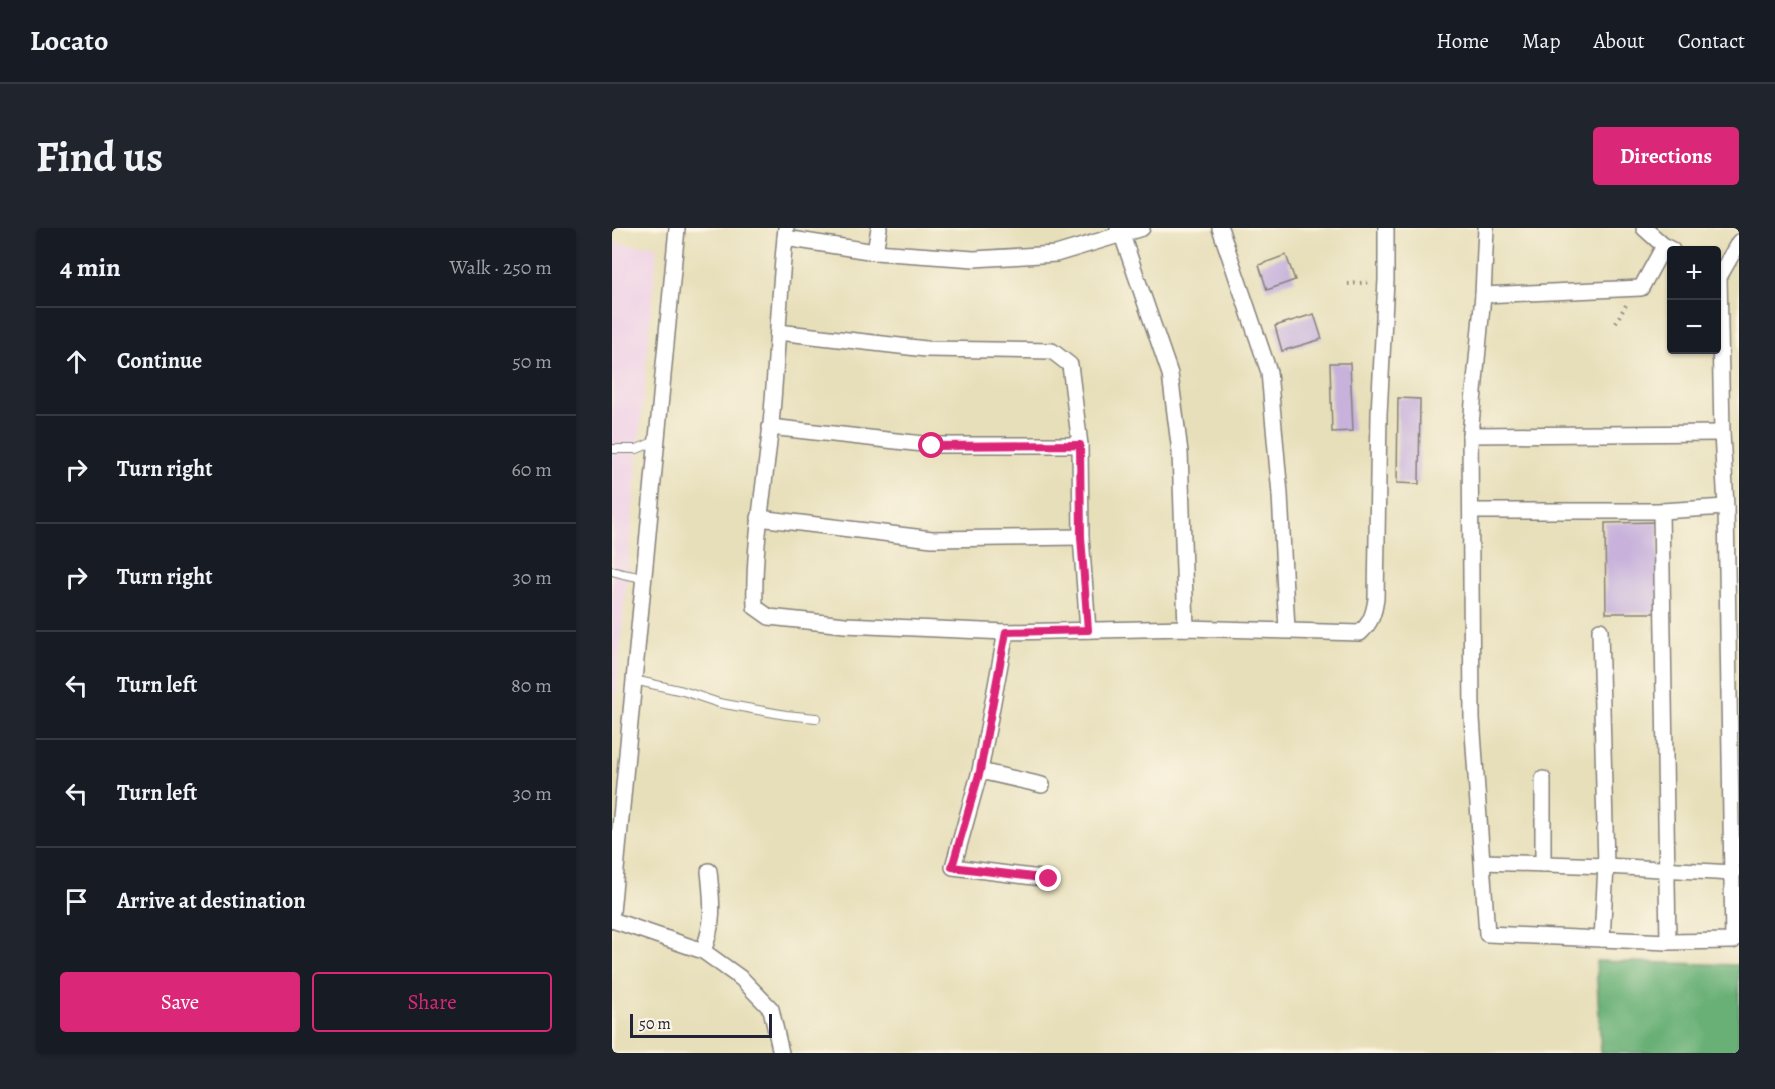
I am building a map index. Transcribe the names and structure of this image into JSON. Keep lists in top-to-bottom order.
{
  "scale_bar": "50 m",
  "page": {
    "header": "Locato",
    "nav": [
      "Home",
      "Map",
      "About",
      "Contact"
    ],
    "buttons": [
      "Directions",
      ["Save", "Share"]
    ],
    "title": "Find us",
    "heading": ["4 min", "Walk · 250 m"],
    "map_buttons": ["+", "−"],
    "list": [
      ["Continue", "50 m"],
      ["Turn right", "60 m"],
      ["Turn right", "30 m"],
      ["Turn left", "80 m"],
      ["Turn left", "30 m"],
      "Arrive at destination"
    ],
    "scale": "50 m"
  }
}
